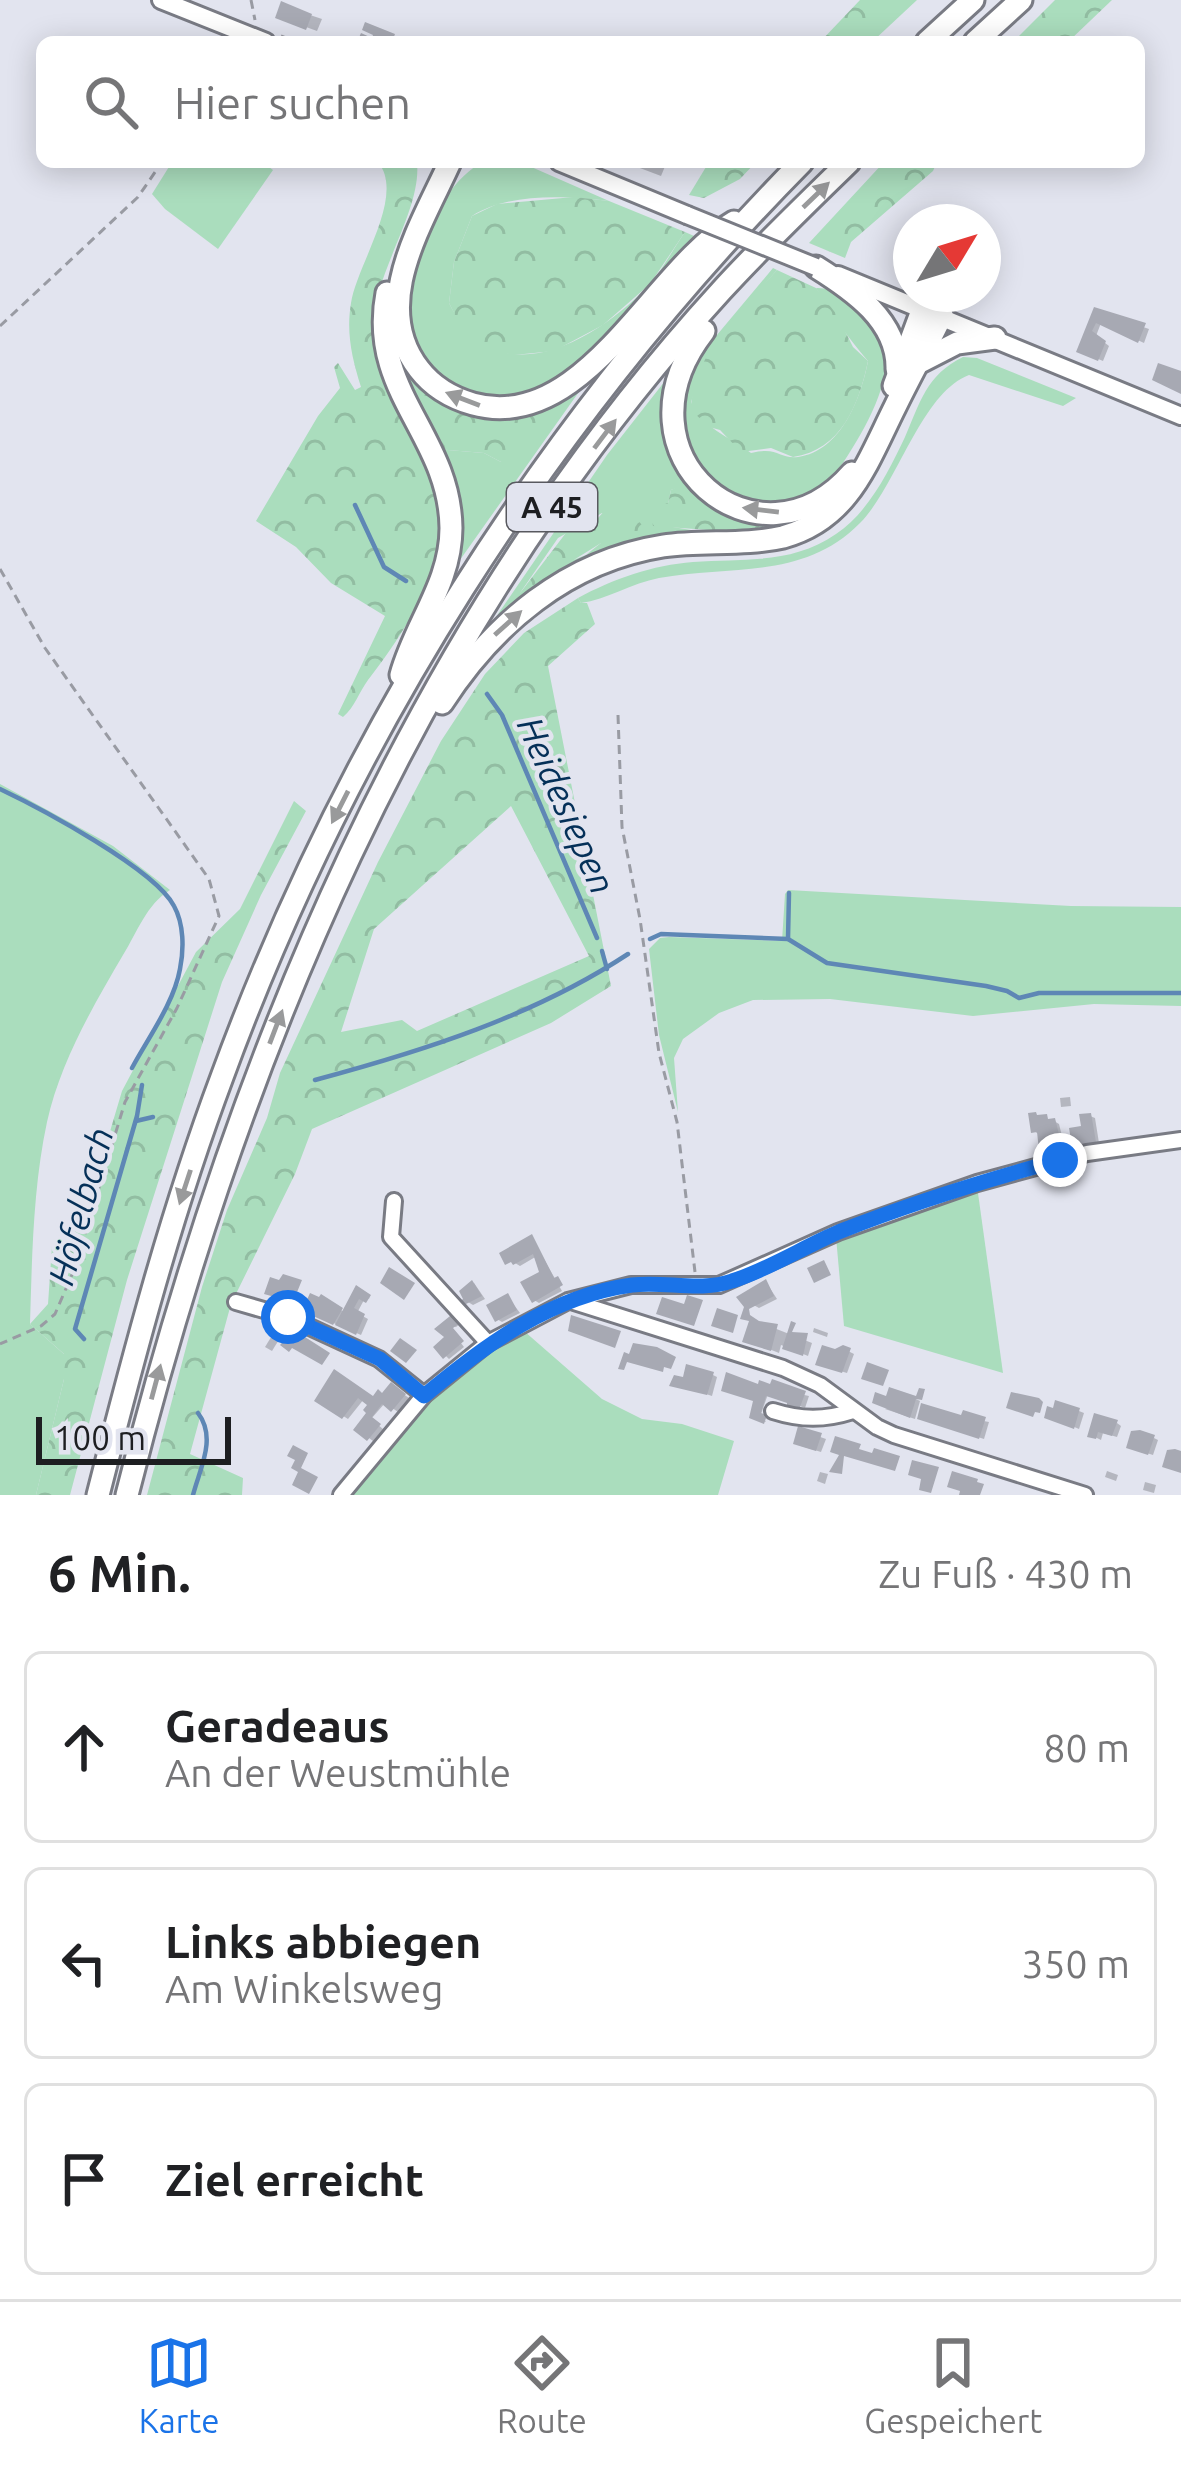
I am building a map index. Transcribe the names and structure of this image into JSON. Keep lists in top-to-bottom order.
{
  "streets": {
    "highway": ["A 45"]
  },
  "water": ["Heidesiepen", "Höfelbach"],
  "scale_bar": "100 m",
  "north": "top right",
  "page": {
    "search": "Hier suchen",
    "scale": "100 m",
    "heading": ["6 Min.", "Zu Fuß · 430 m"],
    "list": [
      ["Geradeaus", "An der Weustmühle", "80 m"],
      ["Links abbiegen", "Am Winkelsweg", "350 m"],
      "Ziel erreicht"
    ],
    "nav": ["Karte", "Route", "Gespeichert"]
  }
}
